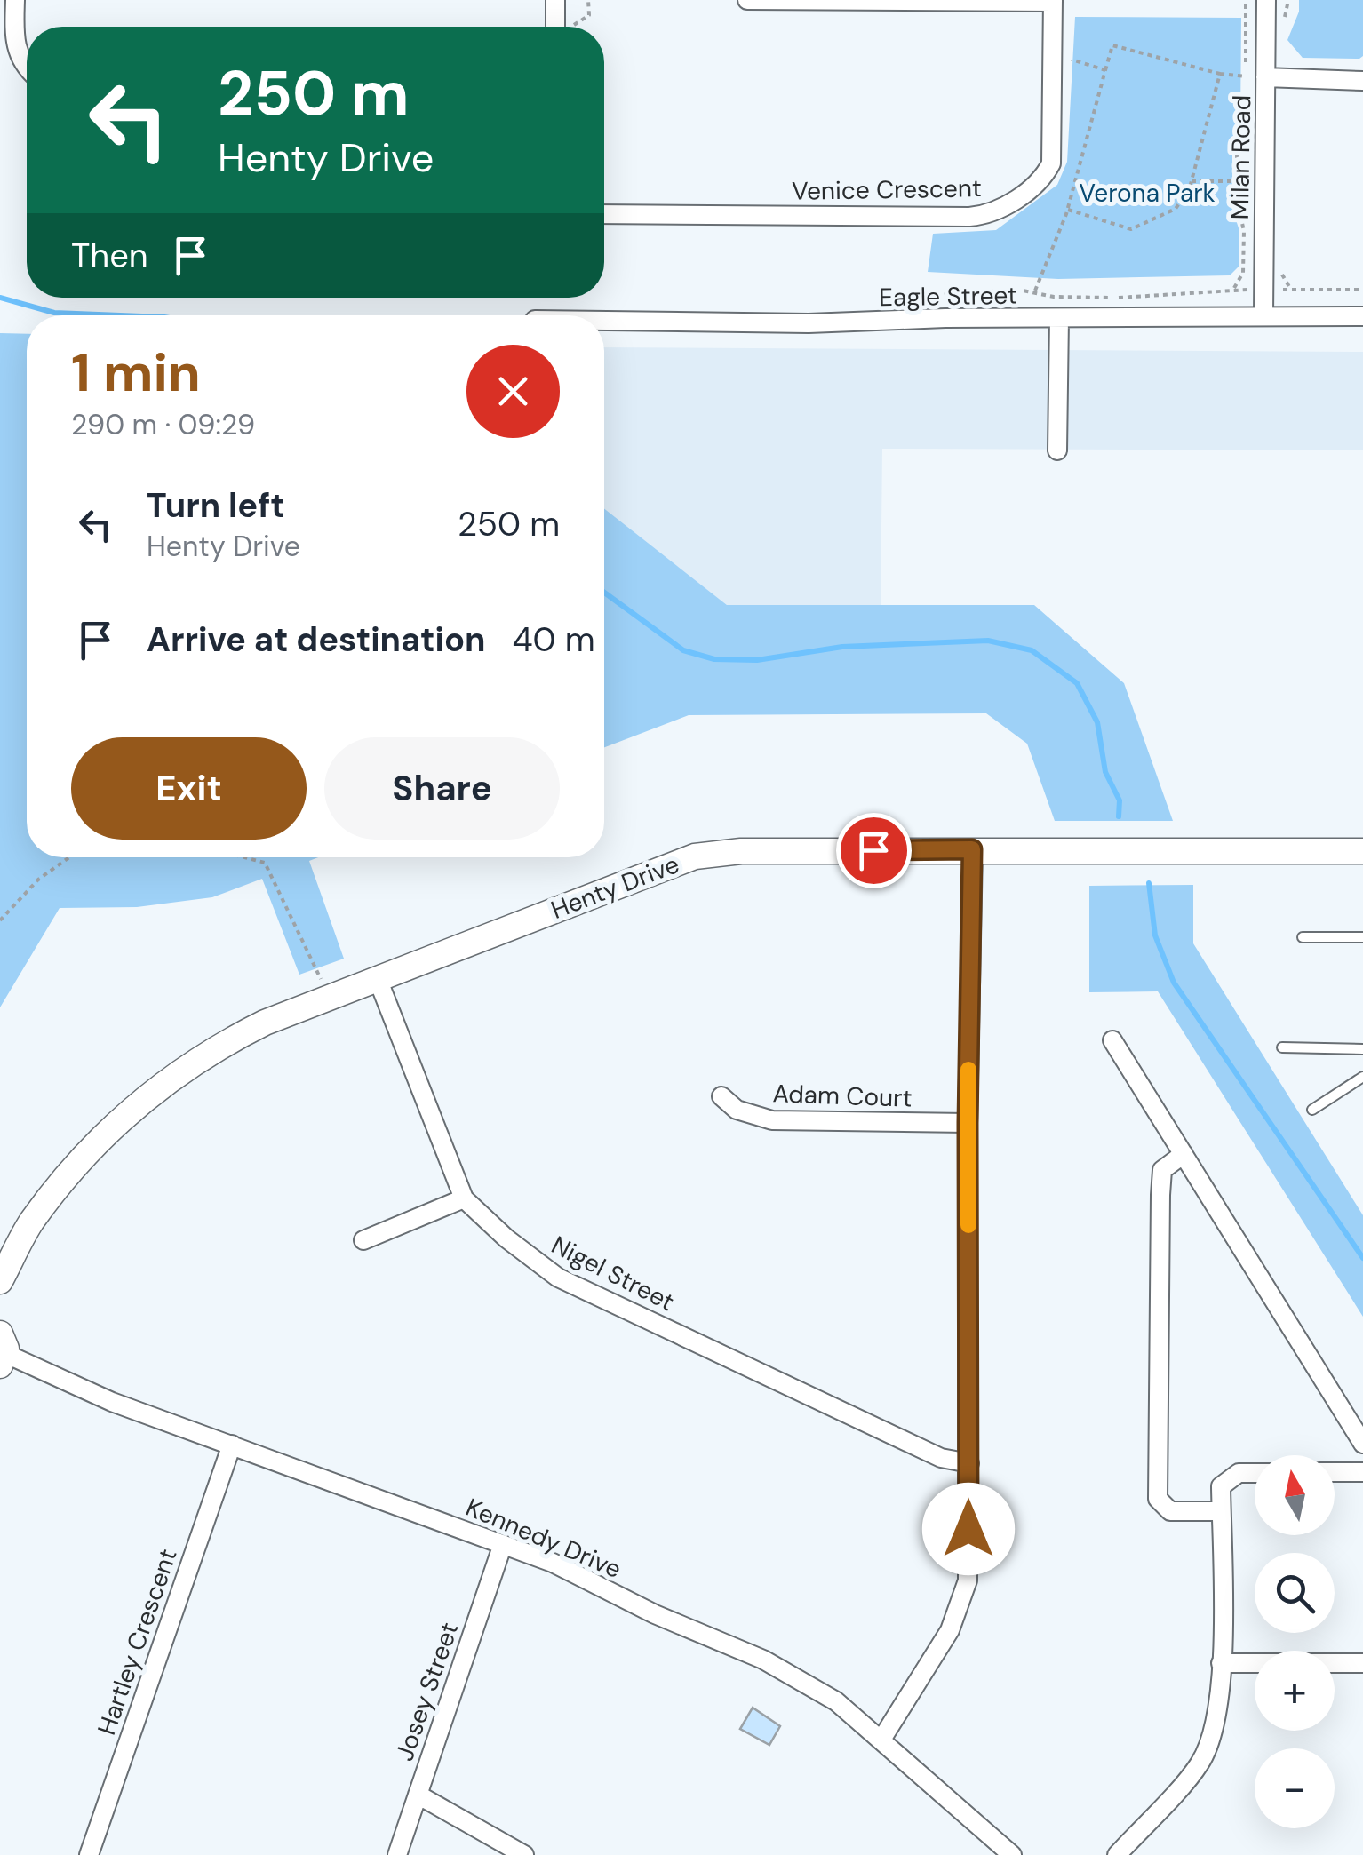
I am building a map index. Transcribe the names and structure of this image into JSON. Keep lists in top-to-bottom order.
{
  "streets": {
    "street": [
      "Milan Road",
      "Venice Crescent",
      "Eagle Street",
      "Henty Drive",
      "Adam Court",
      "Nigel Street",
      "Kennedy Drive",
      "Hartley Crescent",
      "Josey Street"
    ]
  },
  "crossings": [
    ["Milan Road", "Eagle Street"],
    ["Henty Drive", "Nigel Street"],
    ["Kennedy Drive", "Hartley Crescent"],
    ["Kennedy Drive", "Josey Street"]
  ],
  "parks": ["Verona Park"],
  "north": "top",
  "page": {
    "turn": ["250 m", "Henty Drive"],
    "then": "Then",
    "heading": ["1 min", "290 m · 09:29"],
    "list": [
      {
        "name": "Turn left",
        "note": "Henty Drive",
        "value": "250 m"
      },
      {
        "name": "Arrive at destination",
        "value": "40 m"
      }
    ],
    "buttons": ["Exit", "Share"],
    "map_buttons": ["+", "−"]
  }
}
